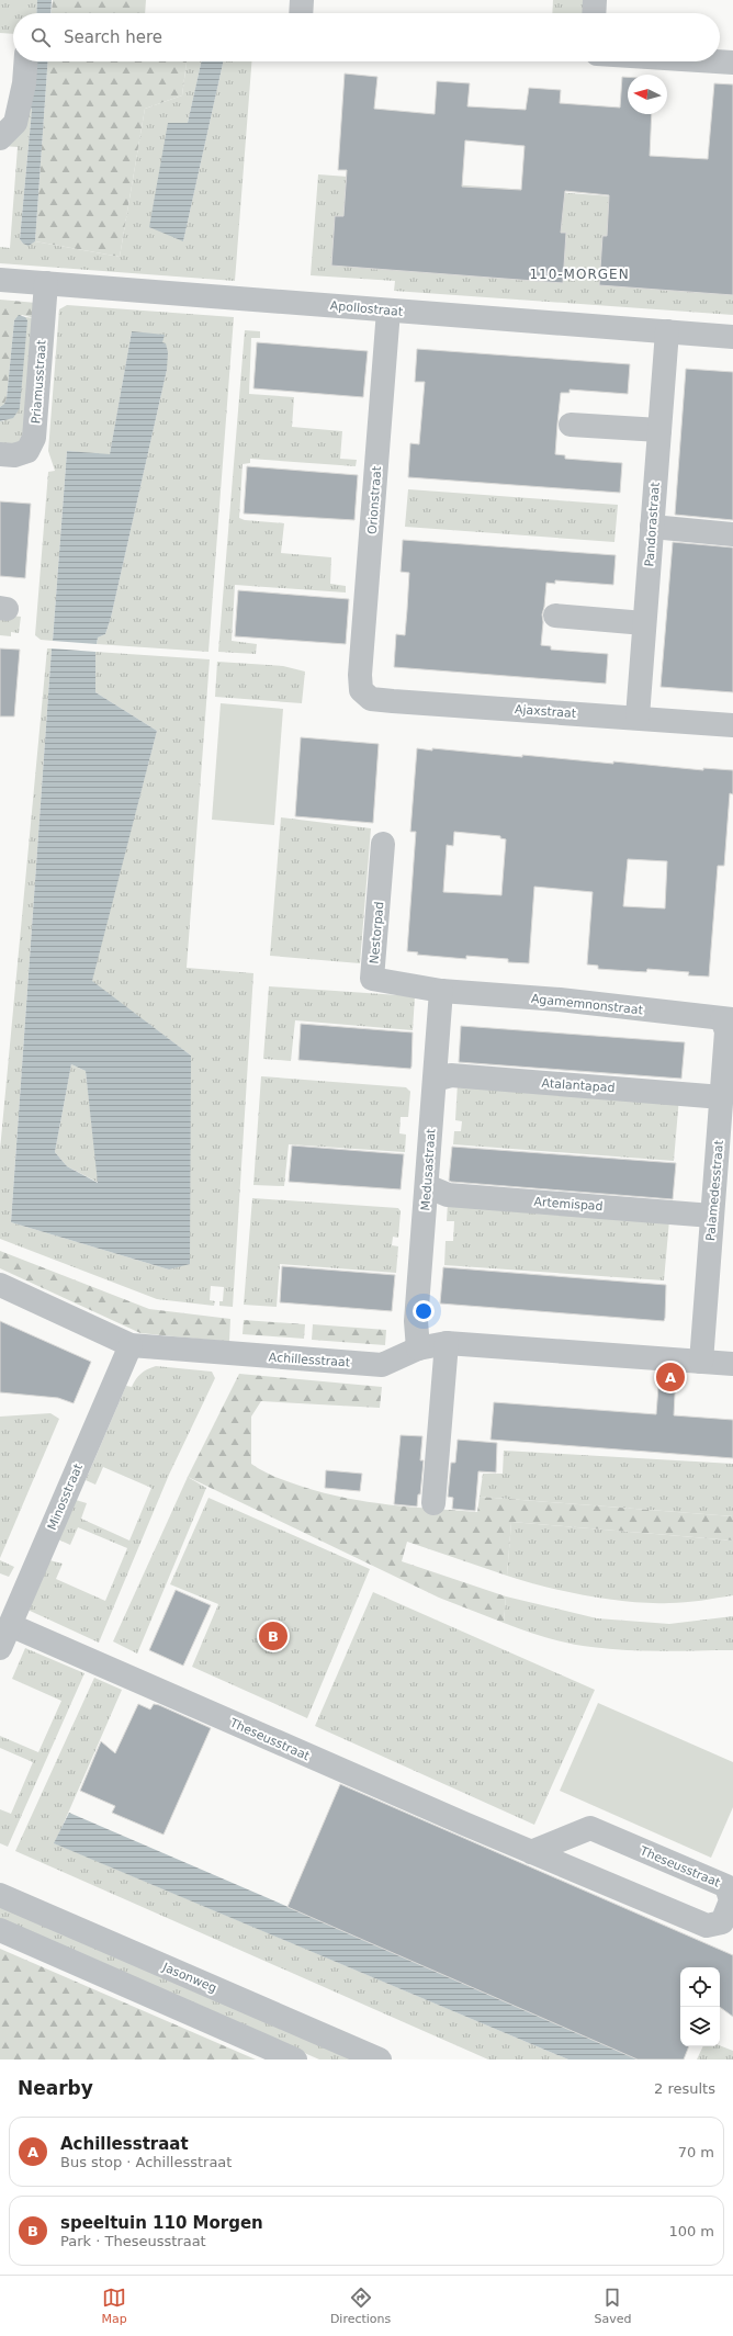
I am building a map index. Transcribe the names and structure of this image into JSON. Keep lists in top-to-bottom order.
{
  "streets": {
    "street": [
      "Apollostraat",
      "Priamusstraat",
      "Orionstraat",
      "Pandorastraat",
      "Ajaxstraat",
      "Nestorpad",
      "Agamemnonstraat",
      "Atalantapad",
      "Medusastraat",
      "Palamedesstraat",
      "Artemispad",
      "Achillesstraat",
      "Minosstraat",
      "Theseusstraat",
      "Jasonweg"
    ]
  },
  "crossings": [
    ["Apollostraat", "Priamusstraat"],
    ["Apollostraat", "Orionstraat"],
    ["Apollostraat", "Pandorastraat"],
    ["Orionstraat", "Ajaxstraat"],
    ["Pandorastraat", "Ajaxstraat"],
    ["Nestorpad", "Agamemnonstraat"],
    ["Nestorpad", "Medusastraat"],
    ["Agamemnonstraat", "Medusastraat"],
    ["Agamemnonstraat", "Palamedesstraat"],
    ["Atalantapad", "Medusastraat"],
    ["Atalantapad", "Palamedesstraat"],
    ["Medusastraat", "Artemispad"],
    ["Medusastraat", "Achillesstraat"],
    ["Palamedesstraat", "Artemispad"],
    ["Palamedesstraat", "Achillesstraat"],
    ["Achillesstraat", "Minosstraat"],
    ["Minosstraat", "Theseusstraat"]
  ],
  "districts": ["110-MORGEN"],
  "north": "left",
  "page": {
    "search": "Search here",
    "pins": ["A", "B"],
    "heading": ["Nearby", "2 results"],
    "list": [
      {
        "mark": "A",
        "name": "Achillesstraat",
        "note": "Bus stop · Achillesstraat",
        "value": "70 m"
      },
      {
        "mark": "B",
        "name": "speeltuin 110 Morgen",
        "note": "Park · Theseusstraat",
        "value": "100 m"
      }
    ],
    "nav": ["Map", "Directions", "Saved"]
  }
}
